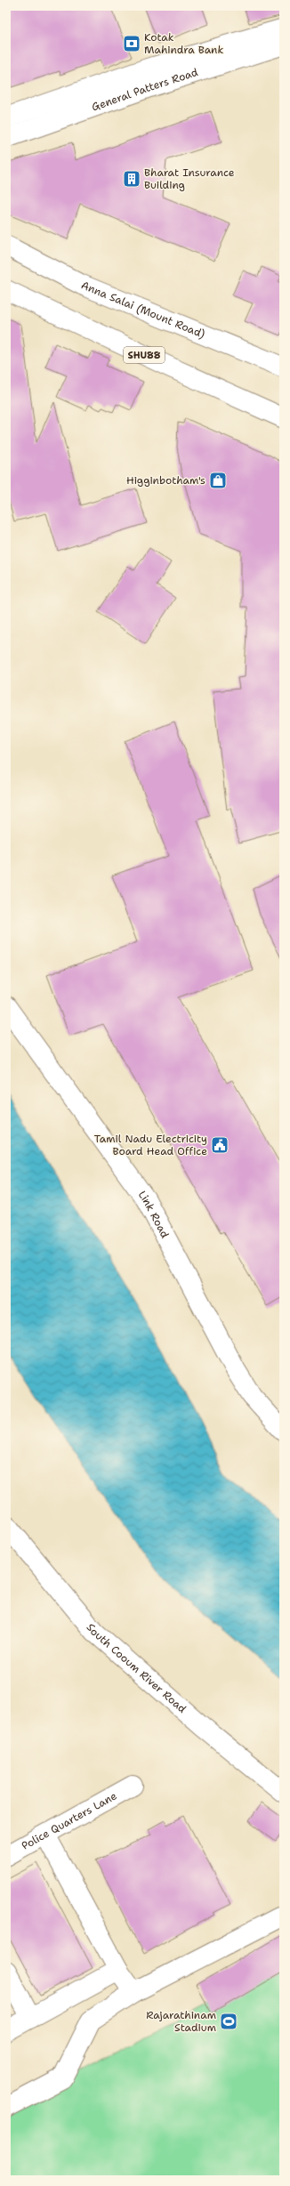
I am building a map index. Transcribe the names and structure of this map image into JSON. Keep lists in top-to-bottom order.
{
  "streets": {
    "street": [
      "General Patters Road",
      "Anna Salai (Mount Road)",
      "SHU88",
      "Link Road",
      "South Cooum River Road",
      "Police Quarters Lane"
    ]
  },
  "places": {
    "bank": ["Kotak Mahindra Bank"],
    "building": ["Bharat Insurance Building"],
    "shop": ["Higginbotham's"],
    "public building": ["Tamil Nadu Electricity Board Head Office"],
    "sports": ["Rajarathinam Stadium"]
  }
}
